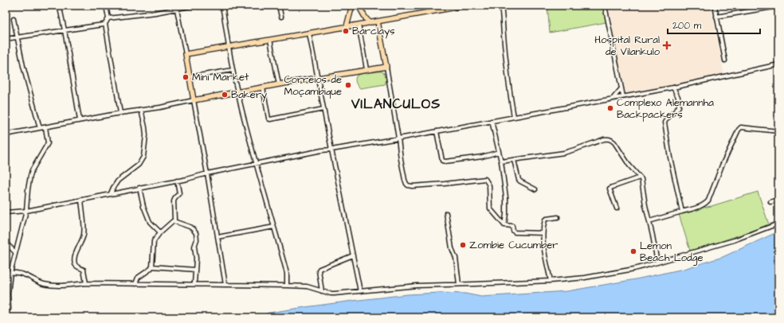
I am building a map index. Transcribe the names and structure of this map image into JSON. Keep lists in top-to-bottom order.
{
  "districts": ["VILANCULOS"],
  "places": {
    "other": [
      "Barclays",
      "Mini Market",
      "Correios de Moçambique",
      "Bakery",
      "Complexo Alemannha Backpackers",
      "Zombie Cucumber",
      "Lemon Beach Lodge"
    ],
    "health": ["Hospital Rural de Vilankulo"]
  },
  "scale_bar": "200 m"
}
